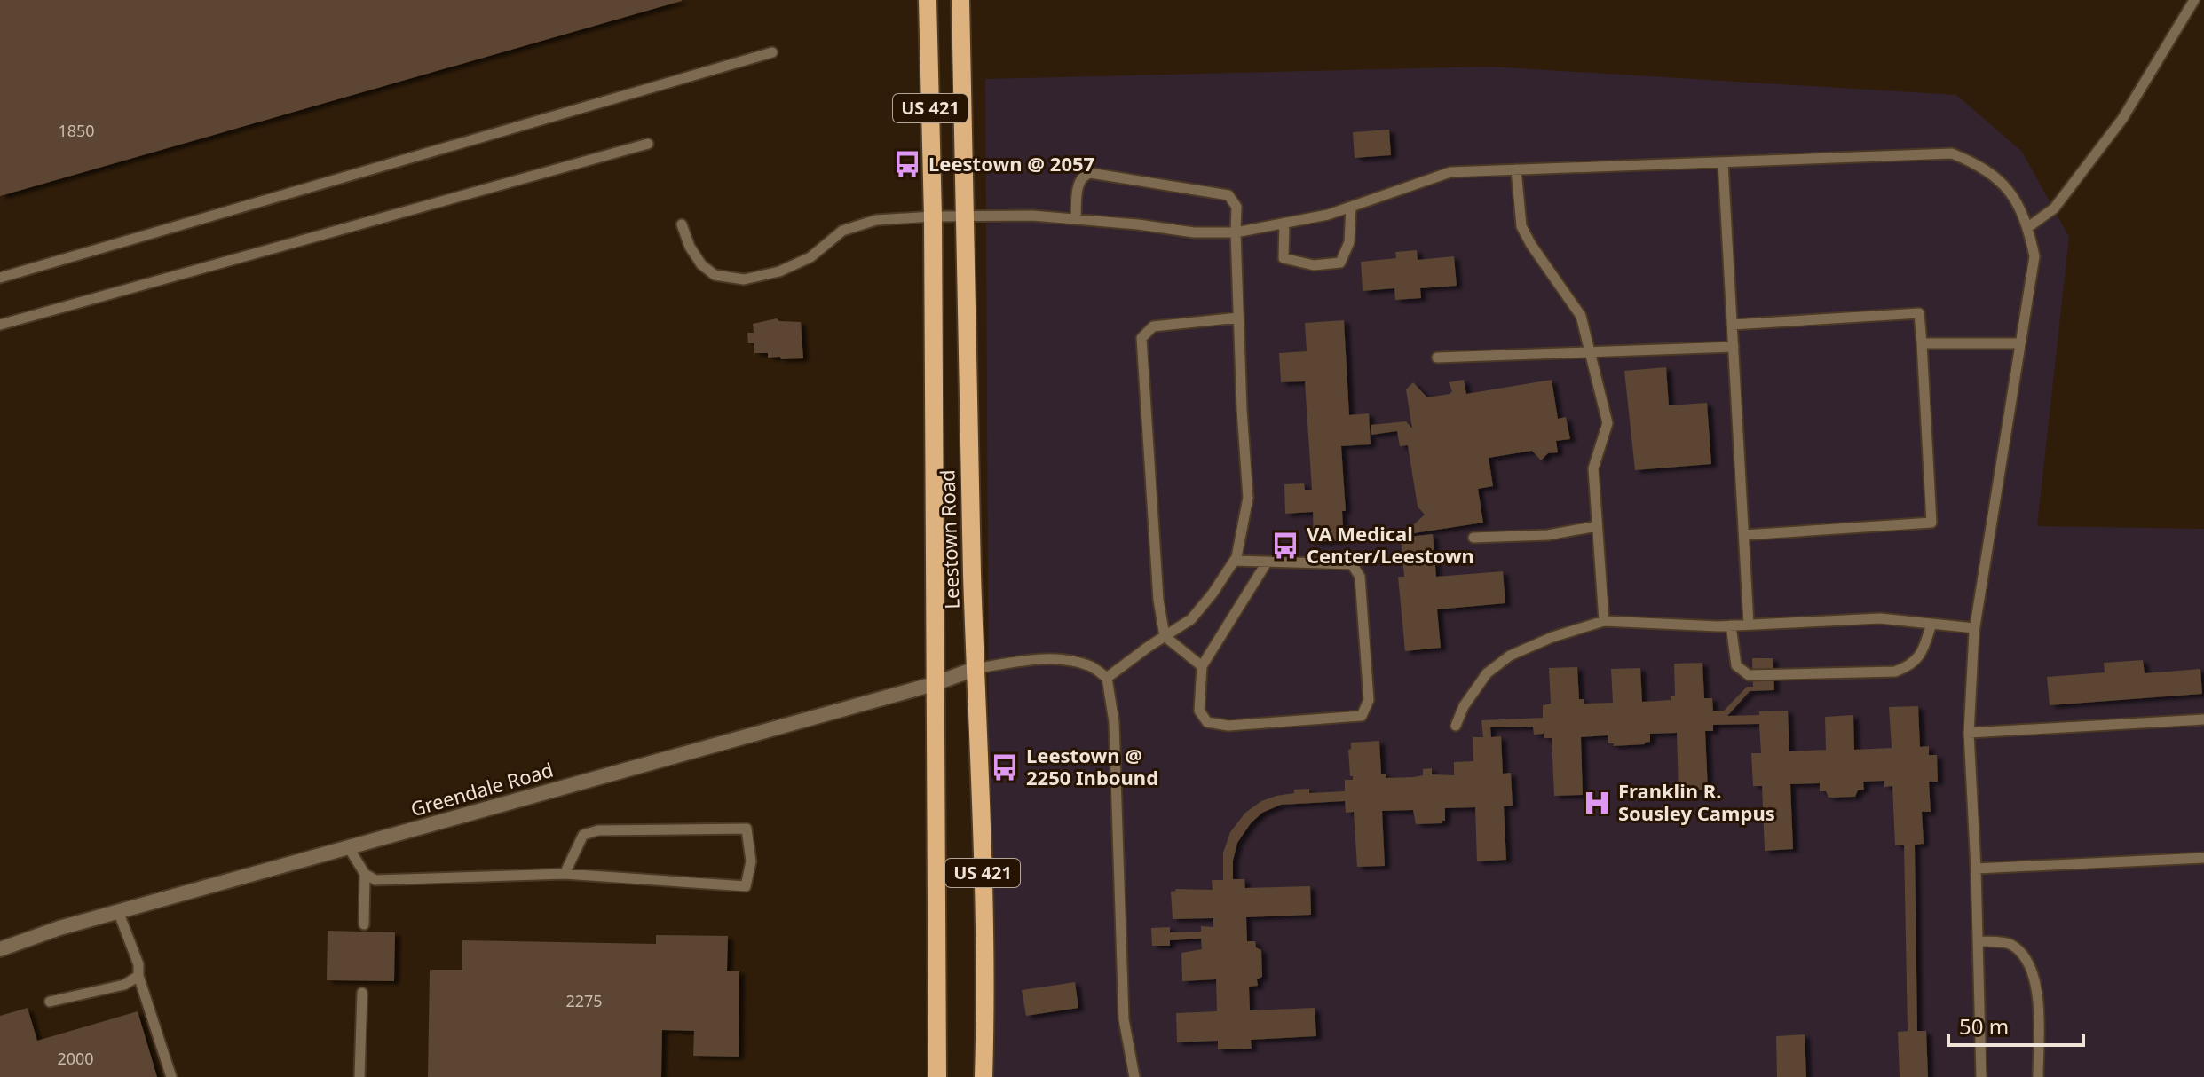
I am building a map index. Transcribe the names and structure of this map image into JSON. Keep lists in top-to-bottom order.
{
  "streets": {
    "main road": ["US 421", "Leestown Road"],
    "street": ["Greendale Road"]
  },
  "crossings": [
    ["Leestown Road", "Greendale Road"]
  ],
  "places": {
    "bus stop": ["Leestown @ 2057", "VA Medical Center/Leestown", "Leestown @ 2250 Inbound"],
    "hospital": ["Franklin R. Sousley Campus"]
  },
  "house_numbers": ["1850", "2275", "2000"],
  "scale_bar": "50 m"
}
